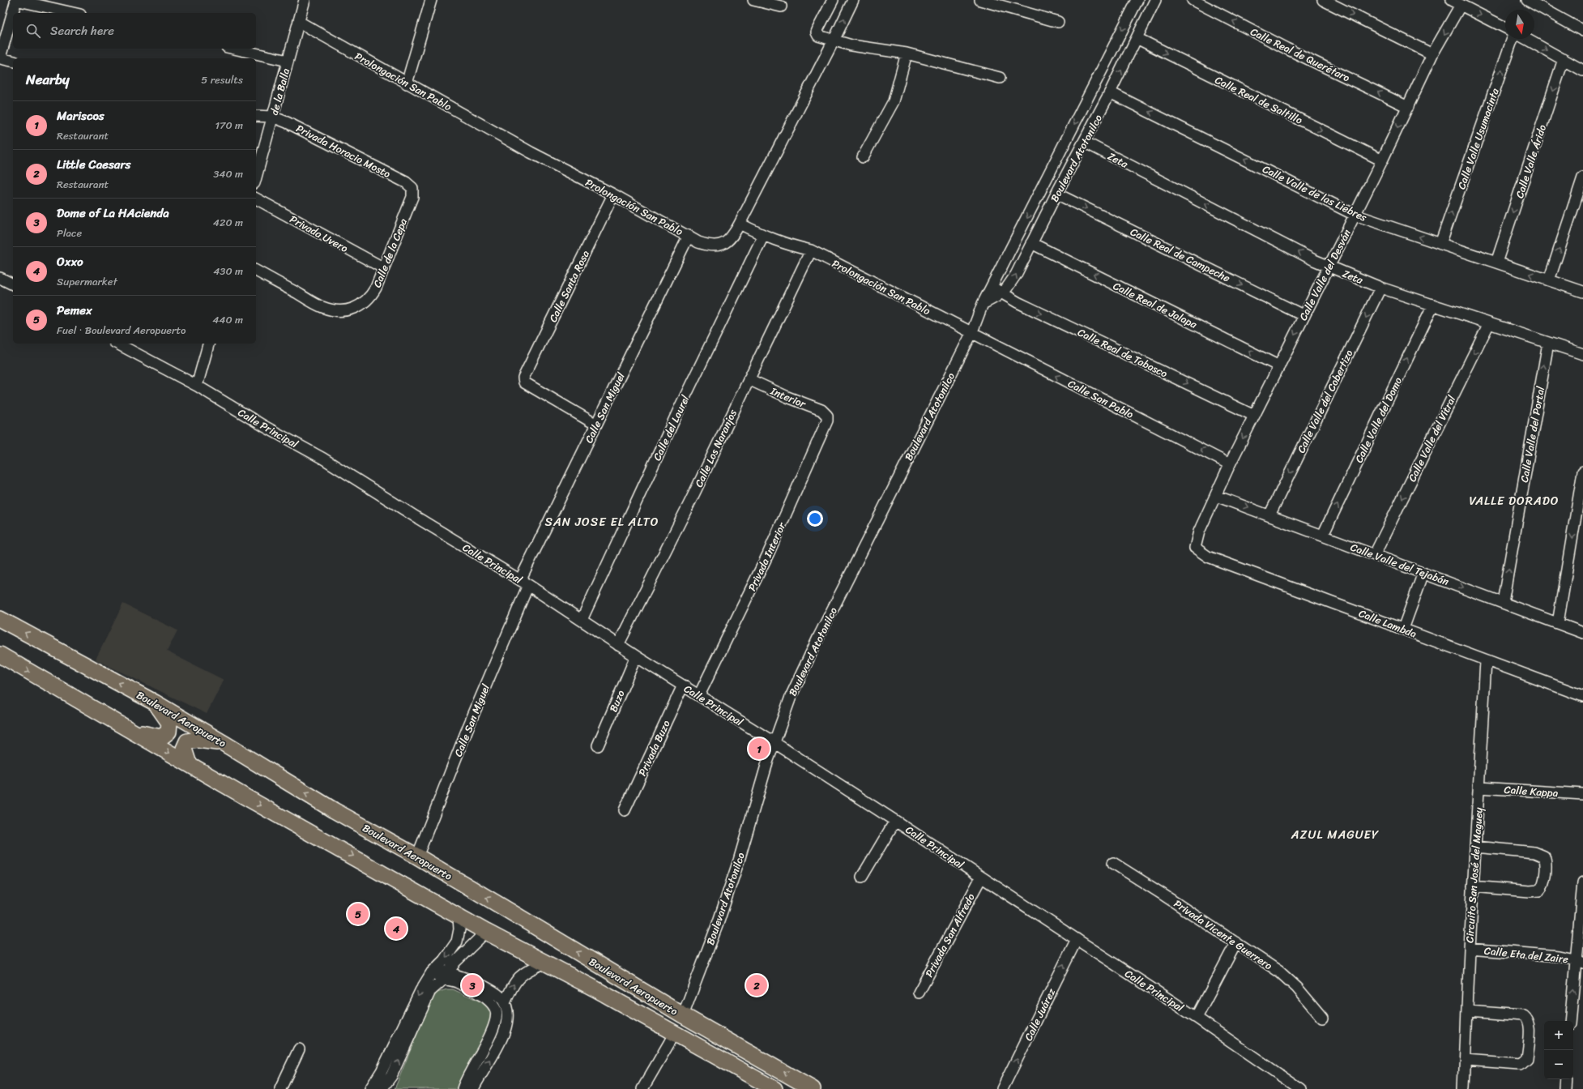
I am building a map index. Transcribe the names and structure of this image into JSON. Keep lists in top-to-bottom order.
{
  "streets": {
    "highway": ["Boulevard Aeropuerto"],
    "street": [
      "Calle Real de Querétaro",
      "Prolongación San Pablo",
      "de la Balla",
      "Calle Real de Saltillo",
      "Calle Valle Usumacinta",
      "Privada Horacio Mosto",
      "Boulevard Atotonilco",
      "Zeta",
      "Calle Valle Árido",
      "Calle Valle de las Liebres",
      "Privada Uvero",
      "Calle de la Cepa",
      "Calle Real de Campeche",
      "Calle Valle del Desván",
      "Calle Santa Rosa",
      "Calle Real de Jalapa",
      "Calle Real de Tabasco",
      "Interior",
      "Calle San Pablo",
      "Calle Valle del Cobertizo",
      "Calle San Miguel",
      "Calle Valle del Domo",
      "Calle Principal",
      "Calle del Laurel",
      "Calle Valle del Portal",
      "Calle Valle del Vitral",
      "Calle Los Naranjos",
      "Privada Interior",
      "Calle Valle del Tejabán",
      "Calle Lambda",
      "Buzo",
      "Privada Buzo",
      "Calle Kappa",
      "Circuito San José del Maguey",
      "Privada Vicente Guerrero",
      "Privada San Alfredo",
      "Calle Eta del Zaire",
      "Calle Juárez"
    ]
  },
  "crossings": [
    ["Calle Real de Querétaro", "Calle Valle del Desván"],
    ["Prolongación San Pablo", "de la Balla"],
    ["Prolongación San Pablo", "Boulevard Atotonilco"],
    ["Prolongación San Pablo", "Calle Santa Rosa"],
    ["Prolongación San Pablo", "Calle San Pablo"],
    ["Prolongación San Pablo", "Calle San Miguel"],
    ["Prolongación San Pablo", "Calle del Laurel"],
    ["Prolongación San Pablo", "Calle Los Naranjos"],
    ["de la Balla", "Privada Horacio Mosto"],
    ["Calle Real de Saltillo", "Boulevard Atotonilco"],
    ["Calle Real de Saltillo", "Calle Valle del Desván"],
    ["Calle Valle Usumacinta", "Calle Valle de las Liebres"],
    ["Privada Horacio Mosto", "Calle de la Cepa"],
    ["Boulevard Atotonilco", "Zeta"],
    ["Boulevard Atotonilco", "Calle Valle de las Liebres"],
    ["Boulevard Atotonilco", "Calle Real de Campeche"],
    ["Boulevard Atotonilco", "Calle Real de Jalapa"],
    ["Boulevard Atotonilco", "Calle Real de Tabasco"],
    ["Boulevard Atotonilco", "Calle San Pablo"],
    ["Boulevard Atotonilco", "Calle Principal"],
    ["Boulevard Atotonilco", "Boulevard Aeropuerto"],
    ["Zeta", "Calle Valle del Desván"],
    ["Zeta", "Calle Valle del Cobertizo"],
    ["Zeta", "Calle Valle del Domo"],
    ["Zeta", "Calle Valle del Portal"],
    ["Zeta", "Calle Valle del Vitral"],
    ["Calle Valle Árido", "Calle Valle de las Liebres"],
    ["Calle Valle de las Liebres", "Calle Valle del Desván"],
    ["Privada Uvero", "Calle de la Cepa"],
    ["Calle Real de Campeche", "Calle Valle del Desván"],
    ["Calle Valle del Desván", "Calle Real de Jalapa"],
    ["Calle Valle del Desván", "Calle Real de Tabasco"],
    ["Calle Valle del Desván", "Calle San Pablo"],
    ["Calle Valle del Desván", "Calle Valle del Tejabán"],
    ["Calle Valle del Desván", "Calle Lambda"],
    ["Calle Santa Rosa", "Calle San Miguel"],
    ["Interior", "Calle Los Naranjos"],
    ["Interior", "Privada Interior"],
    ["Calle Valle del Cobertizo", "Calle Valle del Tejabán"],
    ["Calle San Miguel", "Calle Principal"],
    ["Calle San Miguel", "Boulevard Aeropuerto"],
    ["Calle Valle del Domo", "Calle Valle del Tejabán"],
    ["Calle Principal", "Calle del Laurel"],
    ["Calle Principal", "Calle Los Naranjos"],
    ["Calle Principal", "Privada Interior"],
    ["Calle Principal", "Buzo"],
    ["Calle Principal", "Privada Buzo"],
    ["Calle Principal", "Privada San Alfredo"],
    ["Calle Principal", "Calle Juárez"],
    ["Calle Valle del Portal", "Calle Valle del Tejabán"],
    ["Calle Valle del Vitral", "Calle Valle del Tejabán"],
    ["Calle Lambda", "Circuito San José del Maguey"],
    ["Calle Kappa", "Circuito San José del Maguey"],
    ["Circuito San José del Maguey", "Calle Eta del Zaire"]
  ],
  "one_way": [
    "Calle Real de Saltillo",
    "Calle Valle Usumacinta",
    "Zeta",
    "Calle Valle de las Liebres",
    "Calle Real de Campeche",
    "Calle Valle del Desván",
    "Calle Real de Jalapa",
    "Calle Real de Tabasco",
    "Calle San Pablo",
    "Calle Valle del Cobertizo",
    "Calle Valle del Domo",
    "Calle Valle del Vitral",
    "Calle Valle del Tejabán",
    "Calle Juárez"
  ],
  "districts": ["VALLE DORADO", "SAN JOSE EL ALTO", "AZUL MAGUEY"],
  "north": "bottom",
  "page": {
    "search": "Search here",
    "heading": ["Nearby", "5 results"],
    "list": [
      {
        "mark": "1",
        "name": "Mariscos",
        "note": "Restaurant",
        "value": "170 m"
      },
      {
        "mark": "2",
        "name": "Little Caesars",
        "note": "Restaurant",
        "value": "340 m"
      },
      {
        "mark": "3",
        "name": "Dome of La HAcienda",
        "note": "Place",
        "value": "420 m"
      },
      {
        "mark": "4",
        "name": "Oxxo",
        "note": "Supermarket",
        "value": "430 m"
      },
      {
        "mark": "5",
        "name": "Pemex",
        "note": "Fuel · Boulevard Aeropuerto",
        "value": "440 m"
      }
    ],
    "pins": [
      "1",
      "5",
      "4",
      "2",
      "3"
    ],
    "map_buttons": ["+", "−"]
  }
}
